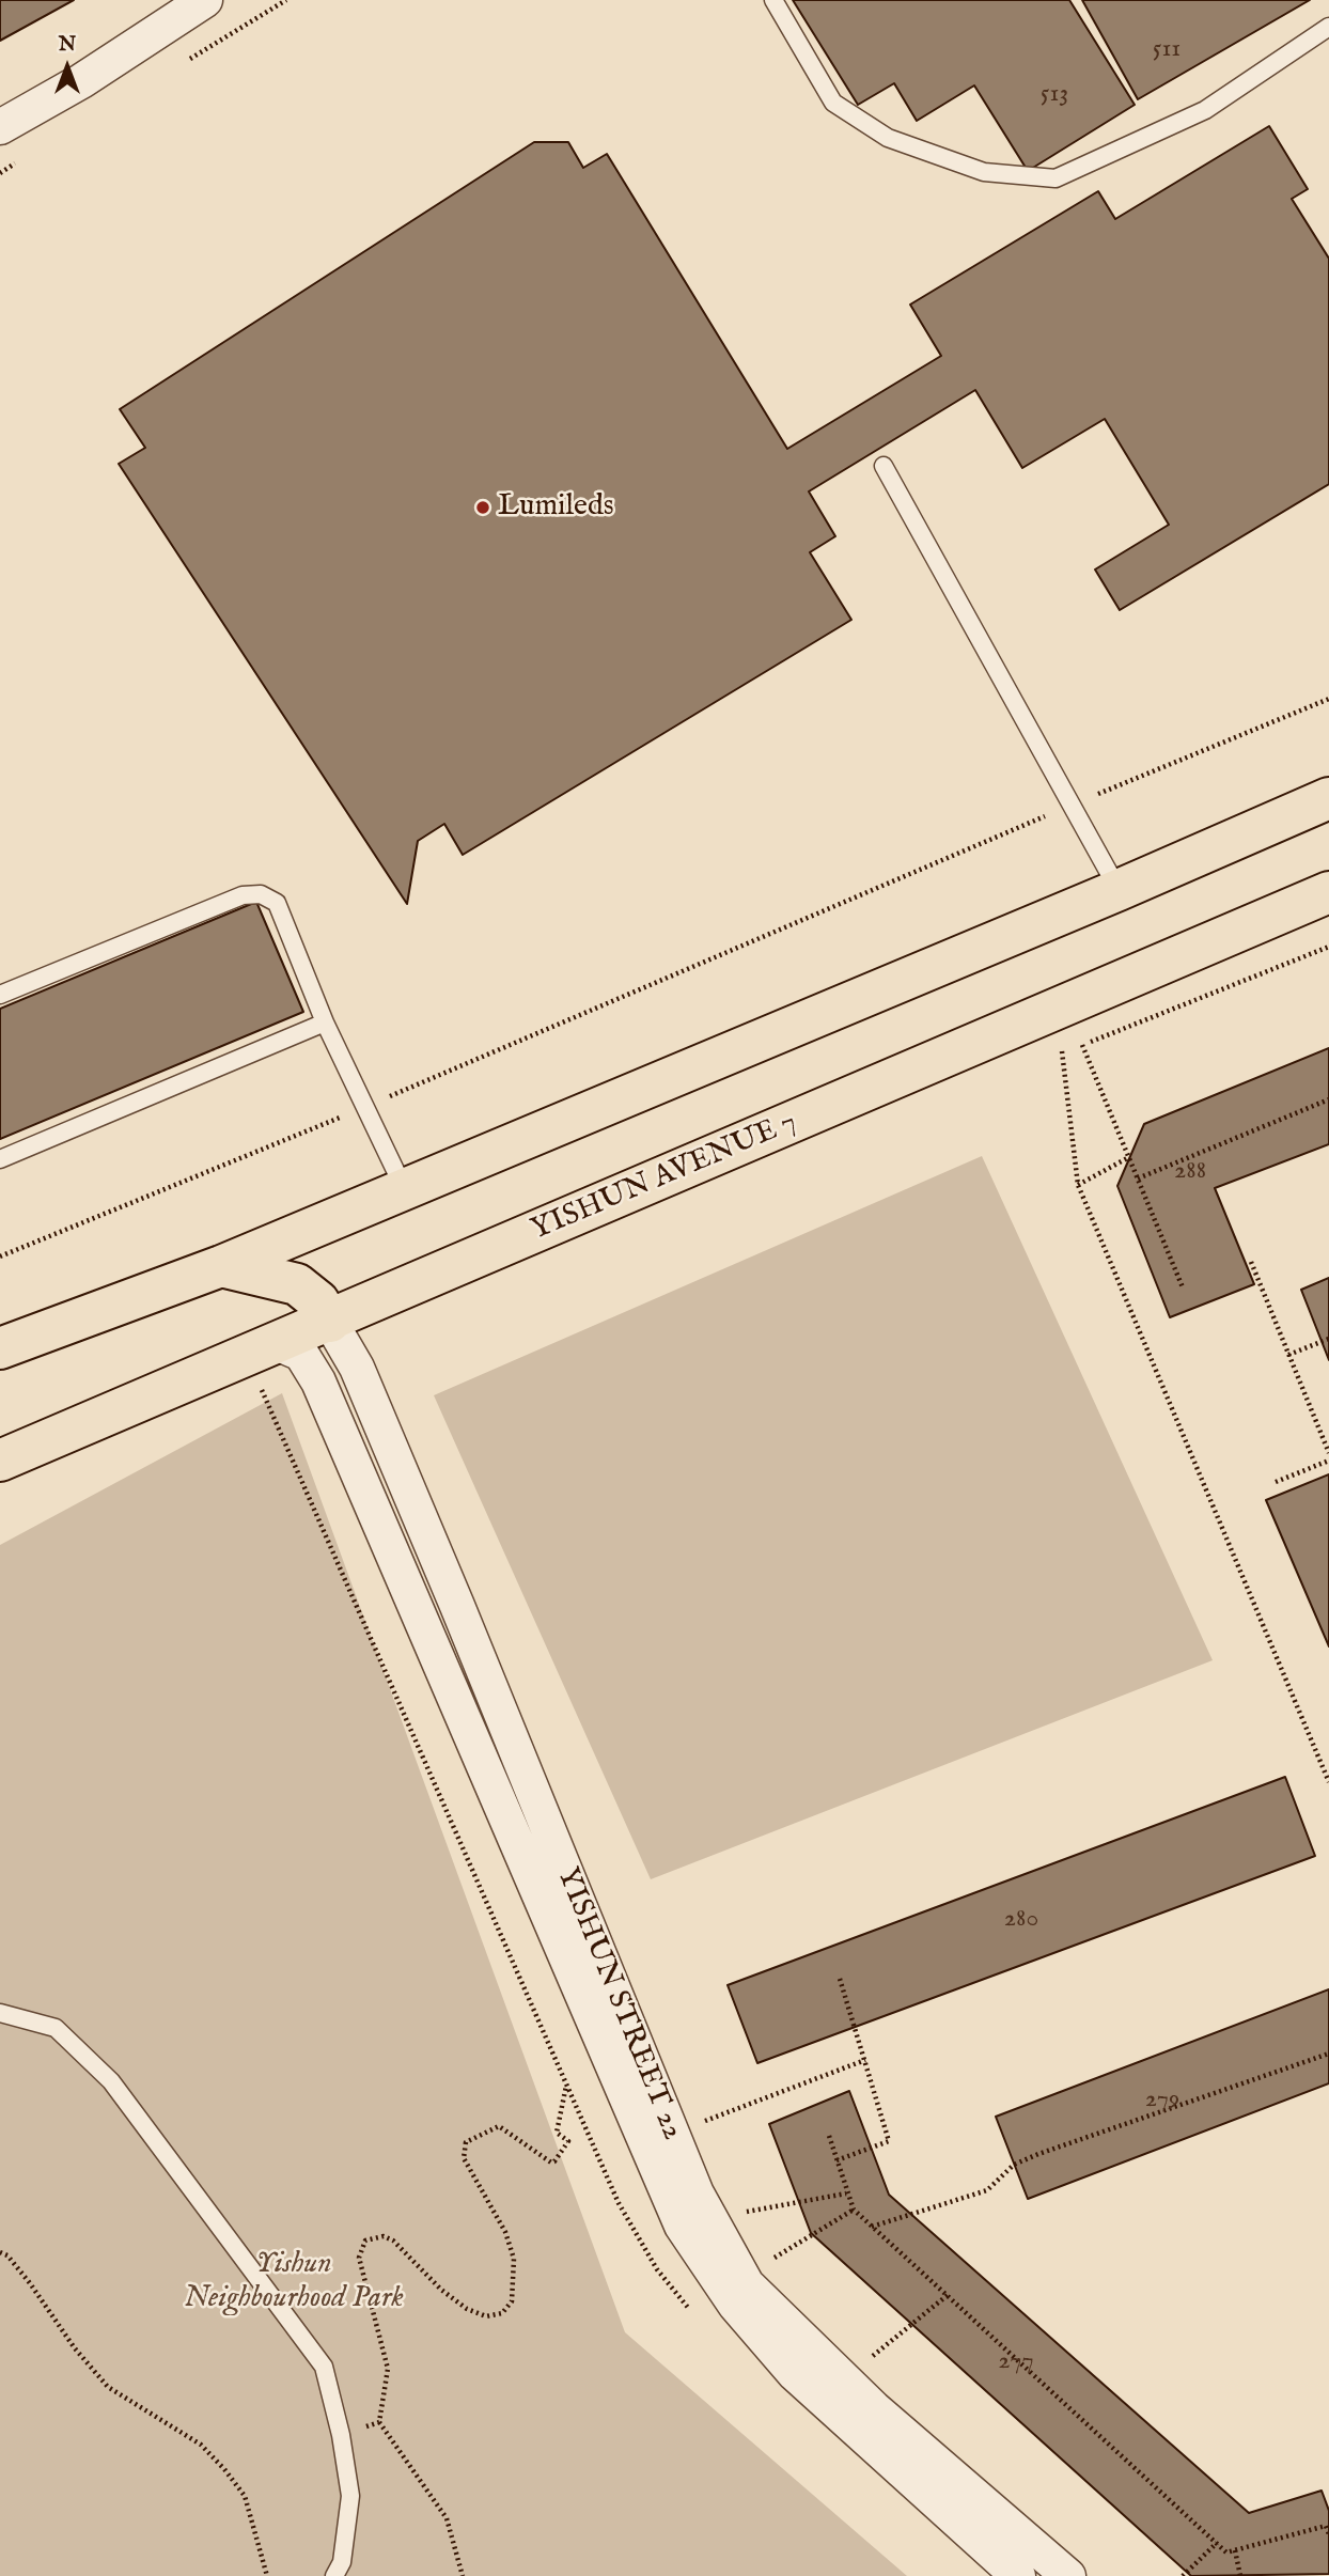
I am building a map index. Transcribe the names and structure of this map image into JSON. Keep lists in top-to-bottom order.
{
  "streets": {
    "main road": ["YISHUN AVENUE 7"],
    "street": ["YISHUN STREET 22"]
  },
  "crossings": [
    ["YISHUN AVENUE 7", "YISHUN STREET 22"]
  ],
  "parks": ["Yishun Neighbourhood Park"],
  "places": ["Lumileds"],
  "house_numbers": [
    "511",
    "513",
    "288",
    "280",
    "279",
    "277"
  ],
  "north": "top"
}
